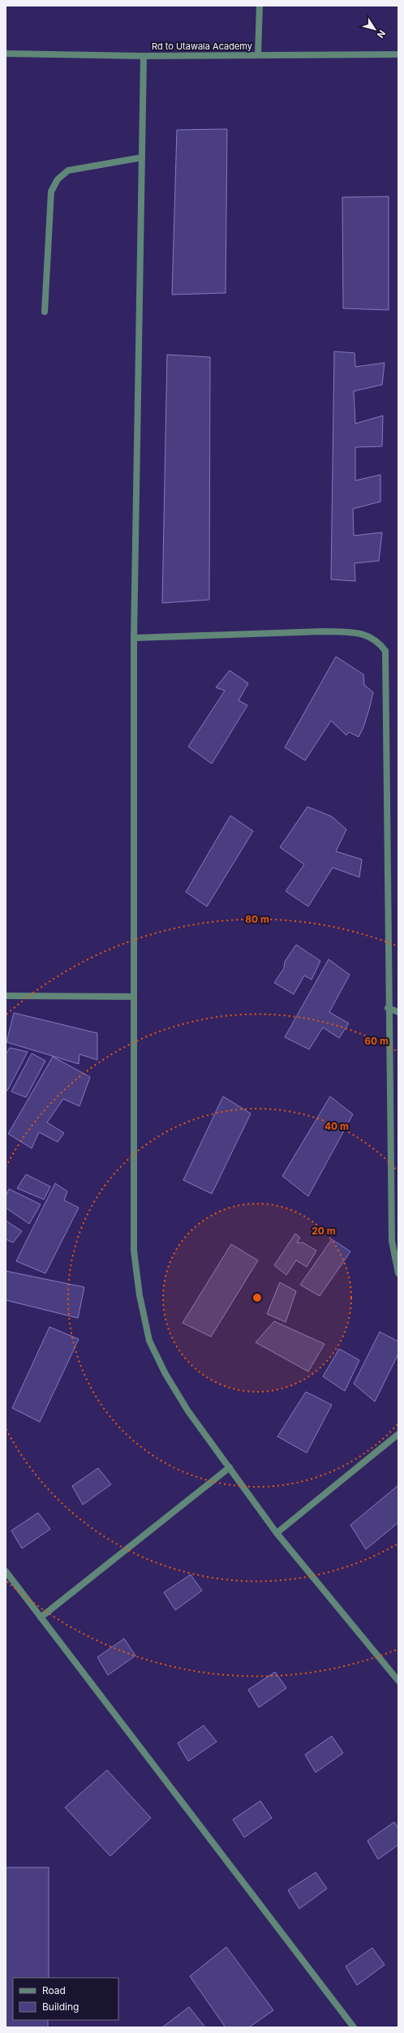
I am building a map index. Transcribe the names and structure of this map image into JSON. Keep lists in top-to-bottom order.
{
  "streets": {
    "street": ["Rd to Utawala Academy"]
  },
  "legend": ["Road", "Building"],
  "north": "bottom right",
  "rings": [
    "80 m",
    "60 m",
    "40 m",
    "20 m"
  ]
}
